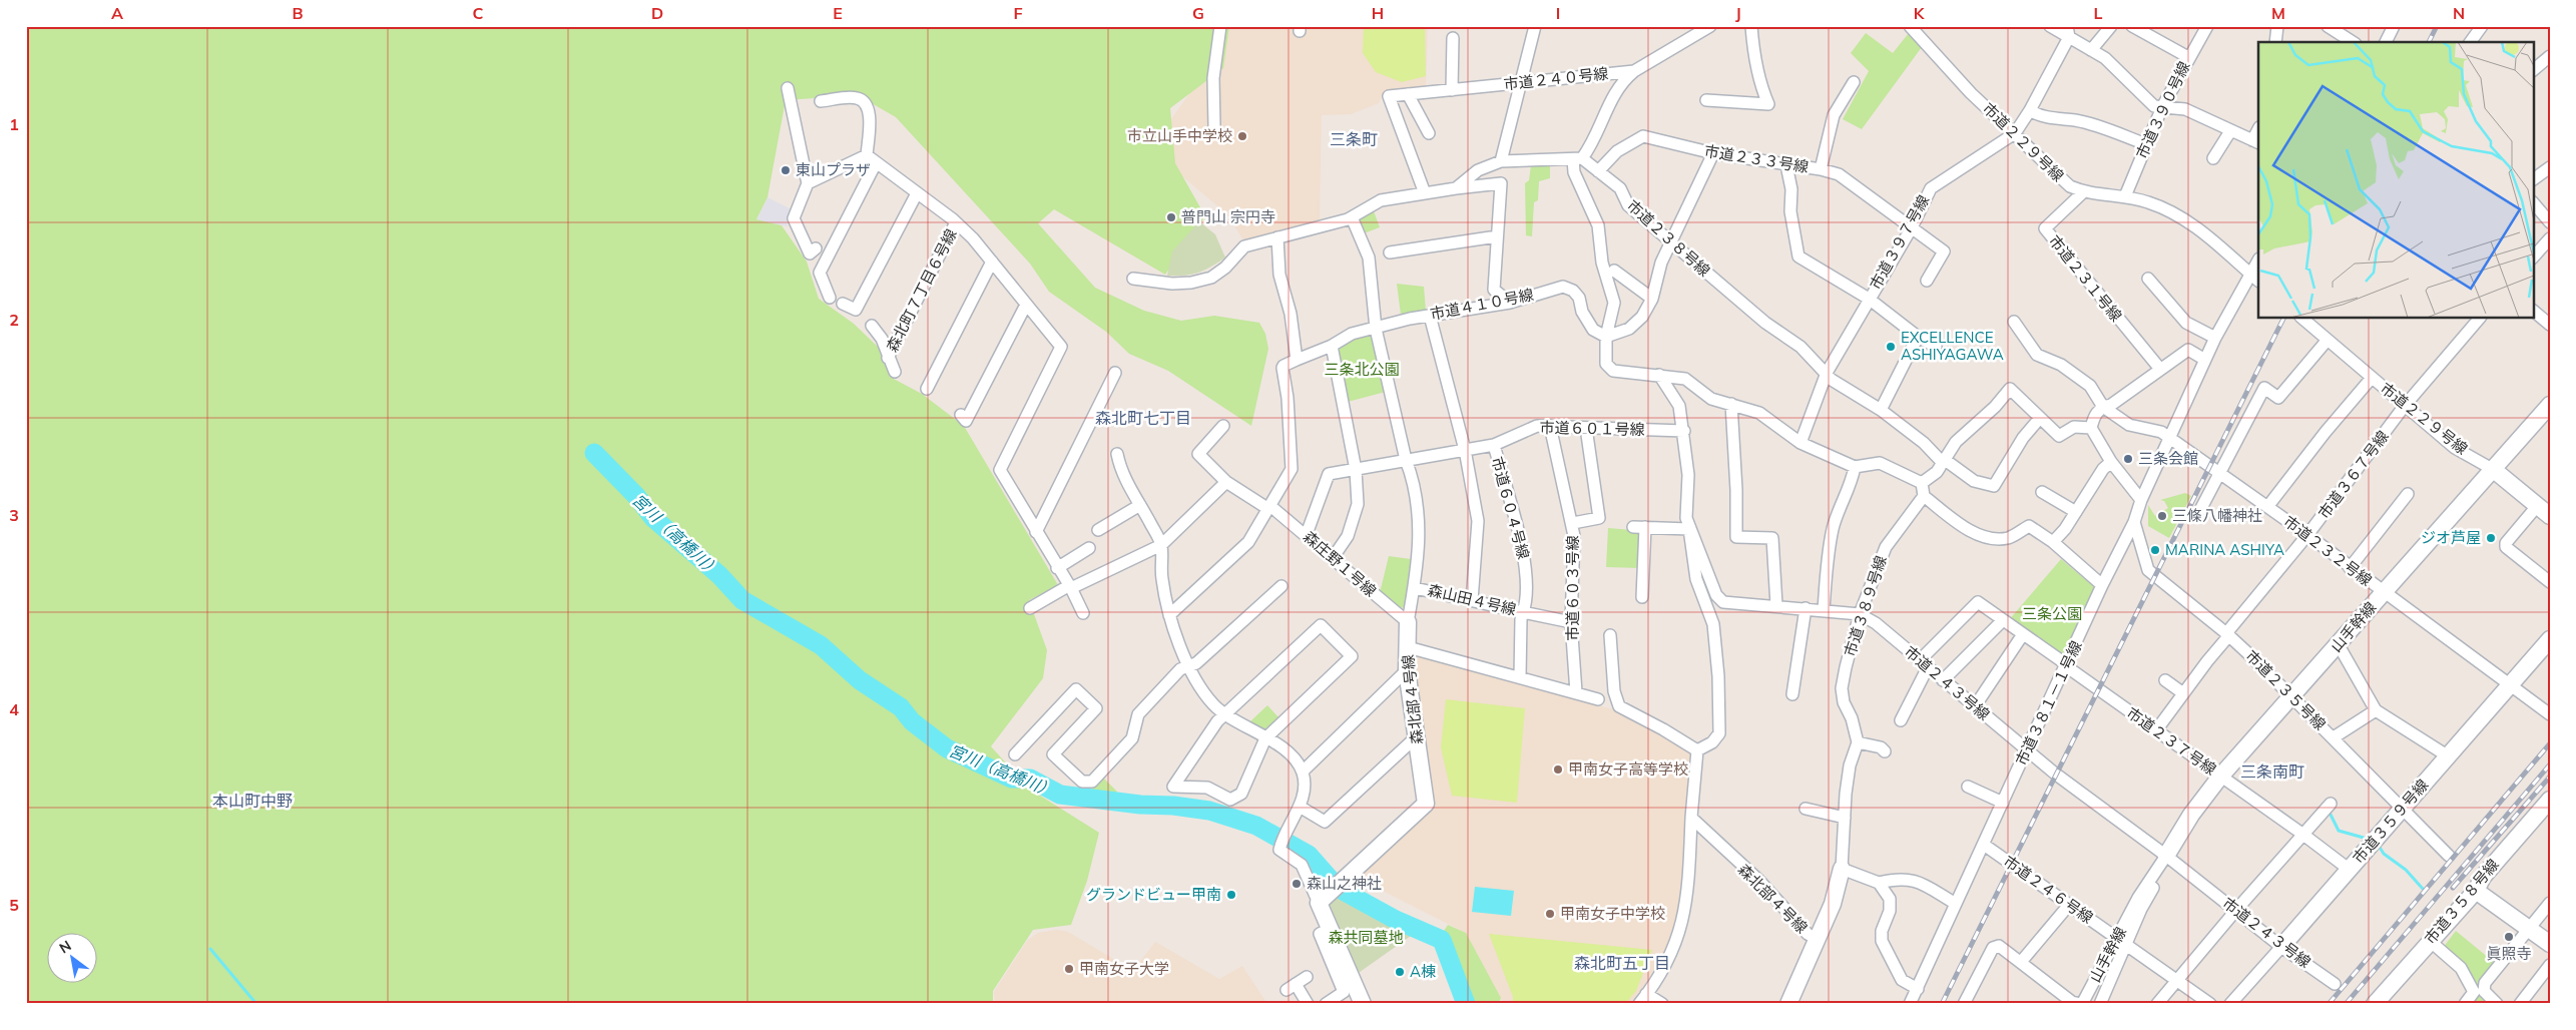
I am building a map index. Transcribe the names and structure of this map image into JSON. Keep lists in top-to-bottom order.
{
  "streets": {
    "street": [
      "市道２４０号線",
      "市道３９０号線",
      "市道２２９号線",
      "市道２３３号線",
      "市道２３８号線",
      "市道３９７号線",
      "市道２３１号線",
      "森北町７丁目６号線",
      "市道４１０号線",
      "市道６０１号線",
      "市道３６７号線",
      "市道６０４号線",
      "市道２３２号線",
      "森庄野１号線",
      "市道６０３号線",
      "森山田４号線",
      "市道３８９号線",
      "山手幹線",
      "市道２４３号線",
      "市道２３５号線",
      "森北部４号線",
      "市道３８１－１号線",
      "市道２３７号線",
      "市道３５９号線",
      "市道２４６号線",
      "市道３５８号線"
    ]
  },
  "crossings": [
    ["市道３９０号線", "市道２２９号線"],
    ["市道２２９号線", "市道３９７号線"],
    ["市道２２９号線", "市道２３１号線"],
    ["市道２２９号線", "市道３６７号線"],
    ["市道２２９号線", "山手幹線"],
    ["市道２２９号線", "市道３８１－１号線"],
    ["市道２３３号線", "市道２３８号線"],
    ["市道２３３号線", "市道３９７号線"],
    ["市道２３８号線", "市道３９７号線"],
    ["市道６０１号線", "市道６０４号線"],
    ["市道６０１号線", "森庄野１号線"],
    ["市道６０１号線", "市道６０３号線"],
    ["市道６０１号線", "市道２４３号線"],
    ["市道３６７号線", "市道２３２号線"],
    ["市道３６７号線", "市道２３５号線"],
    ["市道３６７号線", "市道２３７号線"],
    ["市道６０４号線", "森山田４号線"],
    ["市道２３２号線", "山手幹線"],
    ["市道２３２号線", "市道３８１－１号線"],
    ["市道２３２号線", "市道３５９号線"],
    ["市道６０３号線", "森北部４号線"],
    ["森山田４号線", "森北部４号線"],
    ["市道３８９号線", "市道２４３号線"],
    ["山手幹線", "市道２４３号線"],
    ["山手幹線", "市道２３５号線"],
    ["山手幹線", "市道２３７号線"],
    ["山手幹線", "市道２４６号線"],
    ["市道２４３号線", "市道３８１－１号線"],
    ["市道２４３号線", "市道２３７号線"],
    ["市道２４３号線", "市道３５９号線"],
    ["市道２３５号線", "市道３８１－１号線"],
    ["市道２３５号線", "市道３５９号線"],
    ["市道３８１－１号線", "市道２３７号線"],
    ["市道３８１－１号線", "市道２４６号線"],
    ["市道２３７号線", "市道３５９号線"]
  ],
  "districts": [
    "三条町",
    "森北町七丁目",
    "三条南町",
    "本山町中野",
    "森北町五丁目"
  ],
  "water": ["宮川（高橋川）"],
  "parks": ["三条北公園", "三条公園", "森共同墓地"],
  "places": [
    "市立山手中学校",
    "東山プラザ",
    "普門山 宗円寺",
    "EXCELLENCE ASHIYAGAWA",
    "三条会館",
    "三條八幡神社",
    "ジオ芦屋",
    "MARINA ASHIYA",
    "甲南女子高等学校",
    "森山之神社",
    "グランドビュー甲南",
    "甲南女子中学校",
    "眞照寺",
    "甲南女子大学",
    "A棟"
  ],
  "north": "top left",
  "grid": {
    "columns": [
      "A",
      "B",
      "C",
      "D",
      "E",
      "F",
      "G",
      "H",
      "I",
      "J",
      "K",
      "L",
      "M",
      "N"
    ],
    "rows": [
      "1",
      "2",
      "3",
      "4",
      "5"
    ]
  }
}
